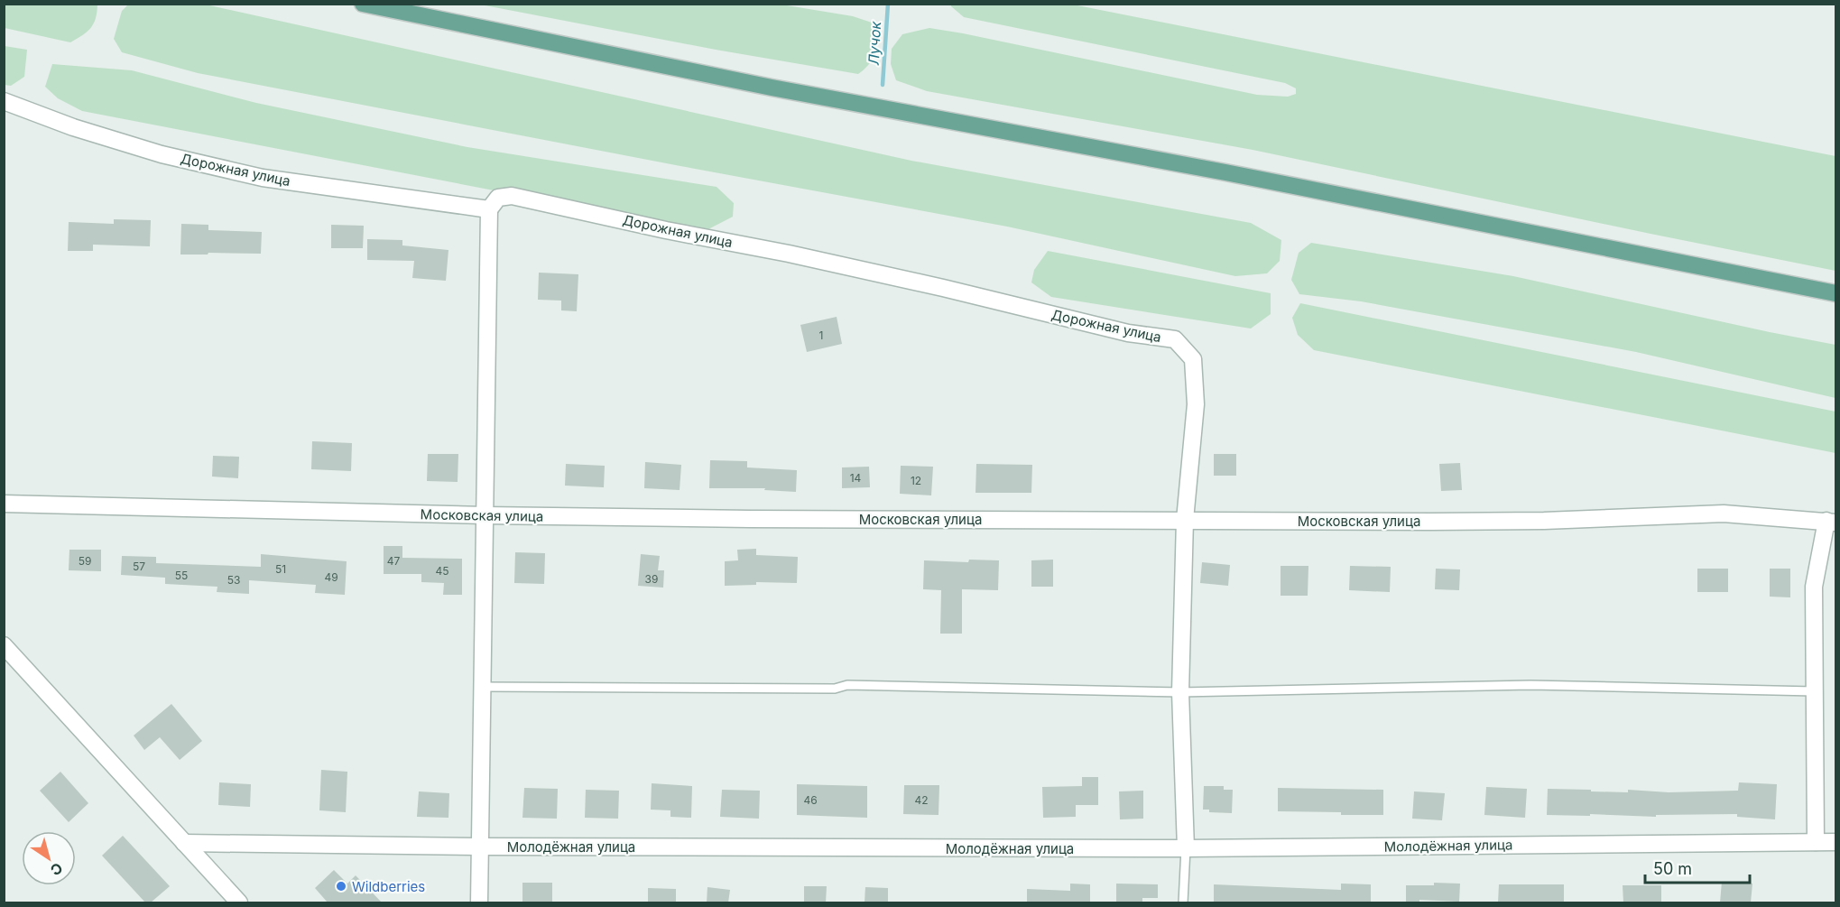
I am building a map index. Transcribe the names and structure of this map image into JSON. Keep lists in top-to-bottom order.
{
  "streets": {
    "street": ["Дорожная улица", "Московская улица", "Молодёжная улица"]
  },
  "crossings": [
    ["Дорожная улица", "Московская улица"],
    ["Дорожная улица", "Молодёжная улица"]
  ],
  "water": ["Лучок"],
  "places": ["Wildberries"],
  "house_numbers": [
    "1",
    "14",
    "12",
    "59",
    "47",
    "57",
    "51",
    "45",
    "55",
    "49",
    "39",
    "53",
    "46",
    "42"
  ],
  "scale_bar": "50 m",
  "north": "bottom right"
}
